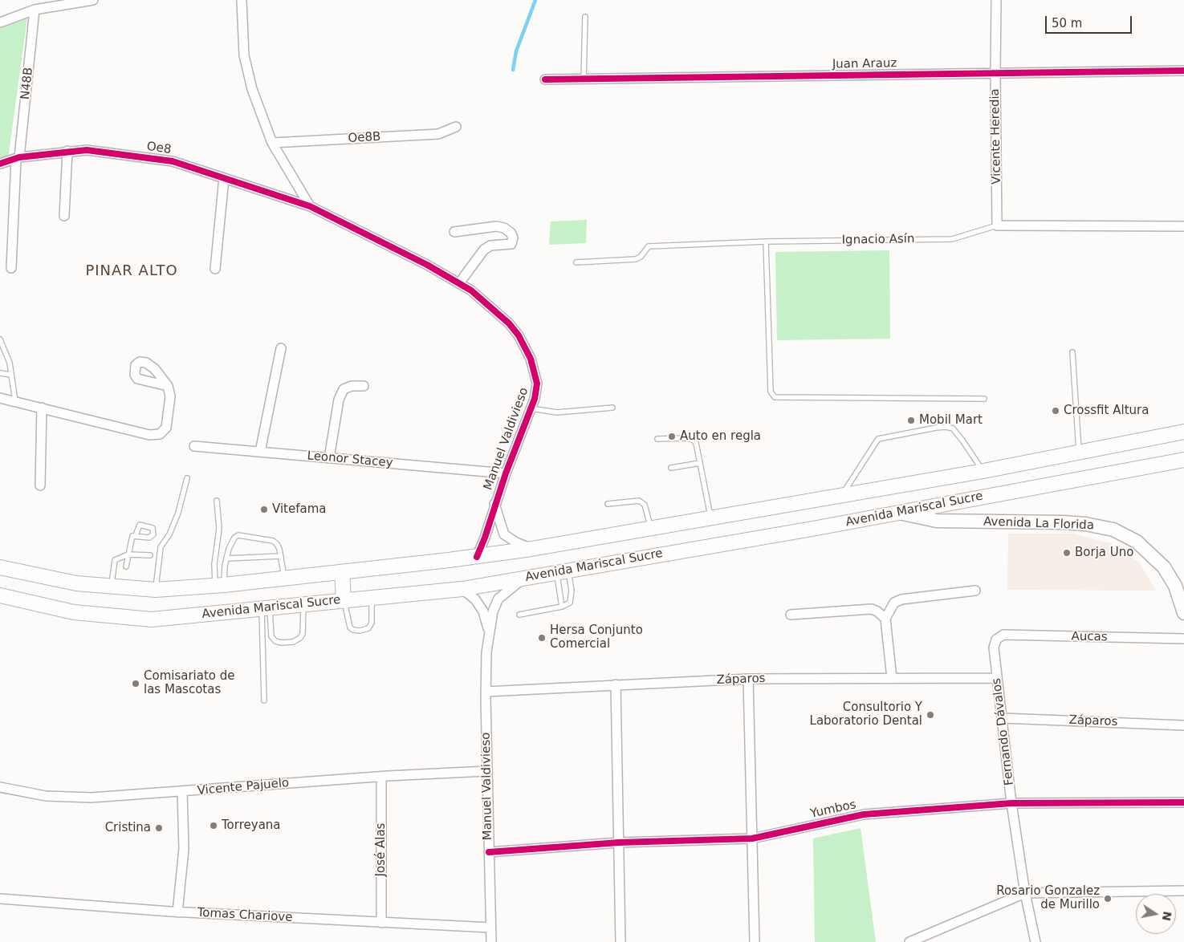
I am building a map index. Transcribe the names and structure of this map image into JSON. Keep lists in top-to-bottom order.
{
  "streets": {
    "main road": ["Avenida Mariscal Sucre", "Avenida La Florida"],
    "street": [
      "Juan Arauz",
      "N48B",
      "Vicente Heredia",
      "Oe8B",
      "Oe8",
      "Ignacio Asín",
      "Manuel Valdivieso",
      "Leonor Stacey",
      "Aucas",
      "Záparos",
      "Fernando Dávalos",
      "Vicente Pajuelo",
      "Yumbos",
      "José Alas",
      "Tomas Chariove"
    ]
  },
  "crossings": [
    ["Juan Arauz", "Vicente Heredia"],
    ["N48B", "Oe8"],
    ["Vicente Heredia", "Ignacio Asín"],
    ["Oe8", "Manuel Valdivieso"],
    ["Manuel Valdivieso", "Leonor Stacey"],
    ["Manuel Valdivieso", "Avenida Mariscal Sucre"],
    ["Manuel Valdivieso", "Záparos"],
    ["Manuel Valdivieso", "Vicente Pajuelo"],
    ["Manuel Valdivieso", "Yumbos"],
    ["Manuel Valdivieso", "Tomas Chariove"],
    ["Avenida Mariscal Sucre", "Avenida La Florida"],
    ["Aucas", "Fernando Dávalos"],
    ["Záparos", "Fernando Dávalos"],
    ["Fernando Dávalos", "Yumbos"],
    ["Vicente Pajuelo", "José Alas"],
    ["José Alas", "Tomas Chariove"]
  ],
  "districts": ["PINAR ALTO"],
  "places": [
    "Crossfit Altura",
    "Mobil Mart",
    "Auto en regla",
    "Vitefama",
    "Borja Uno",
    "Hersa Conjunto Comercial",
    "Comisariato de las Mascotas",
    "Consultorio Y Laboratorio Dental",
    "Torreyana",
    "Cristina",
    "Rosario Gonzalez de Murillo"
  ],
  "scale_bar": "50 m",
  "north": "right"
}
